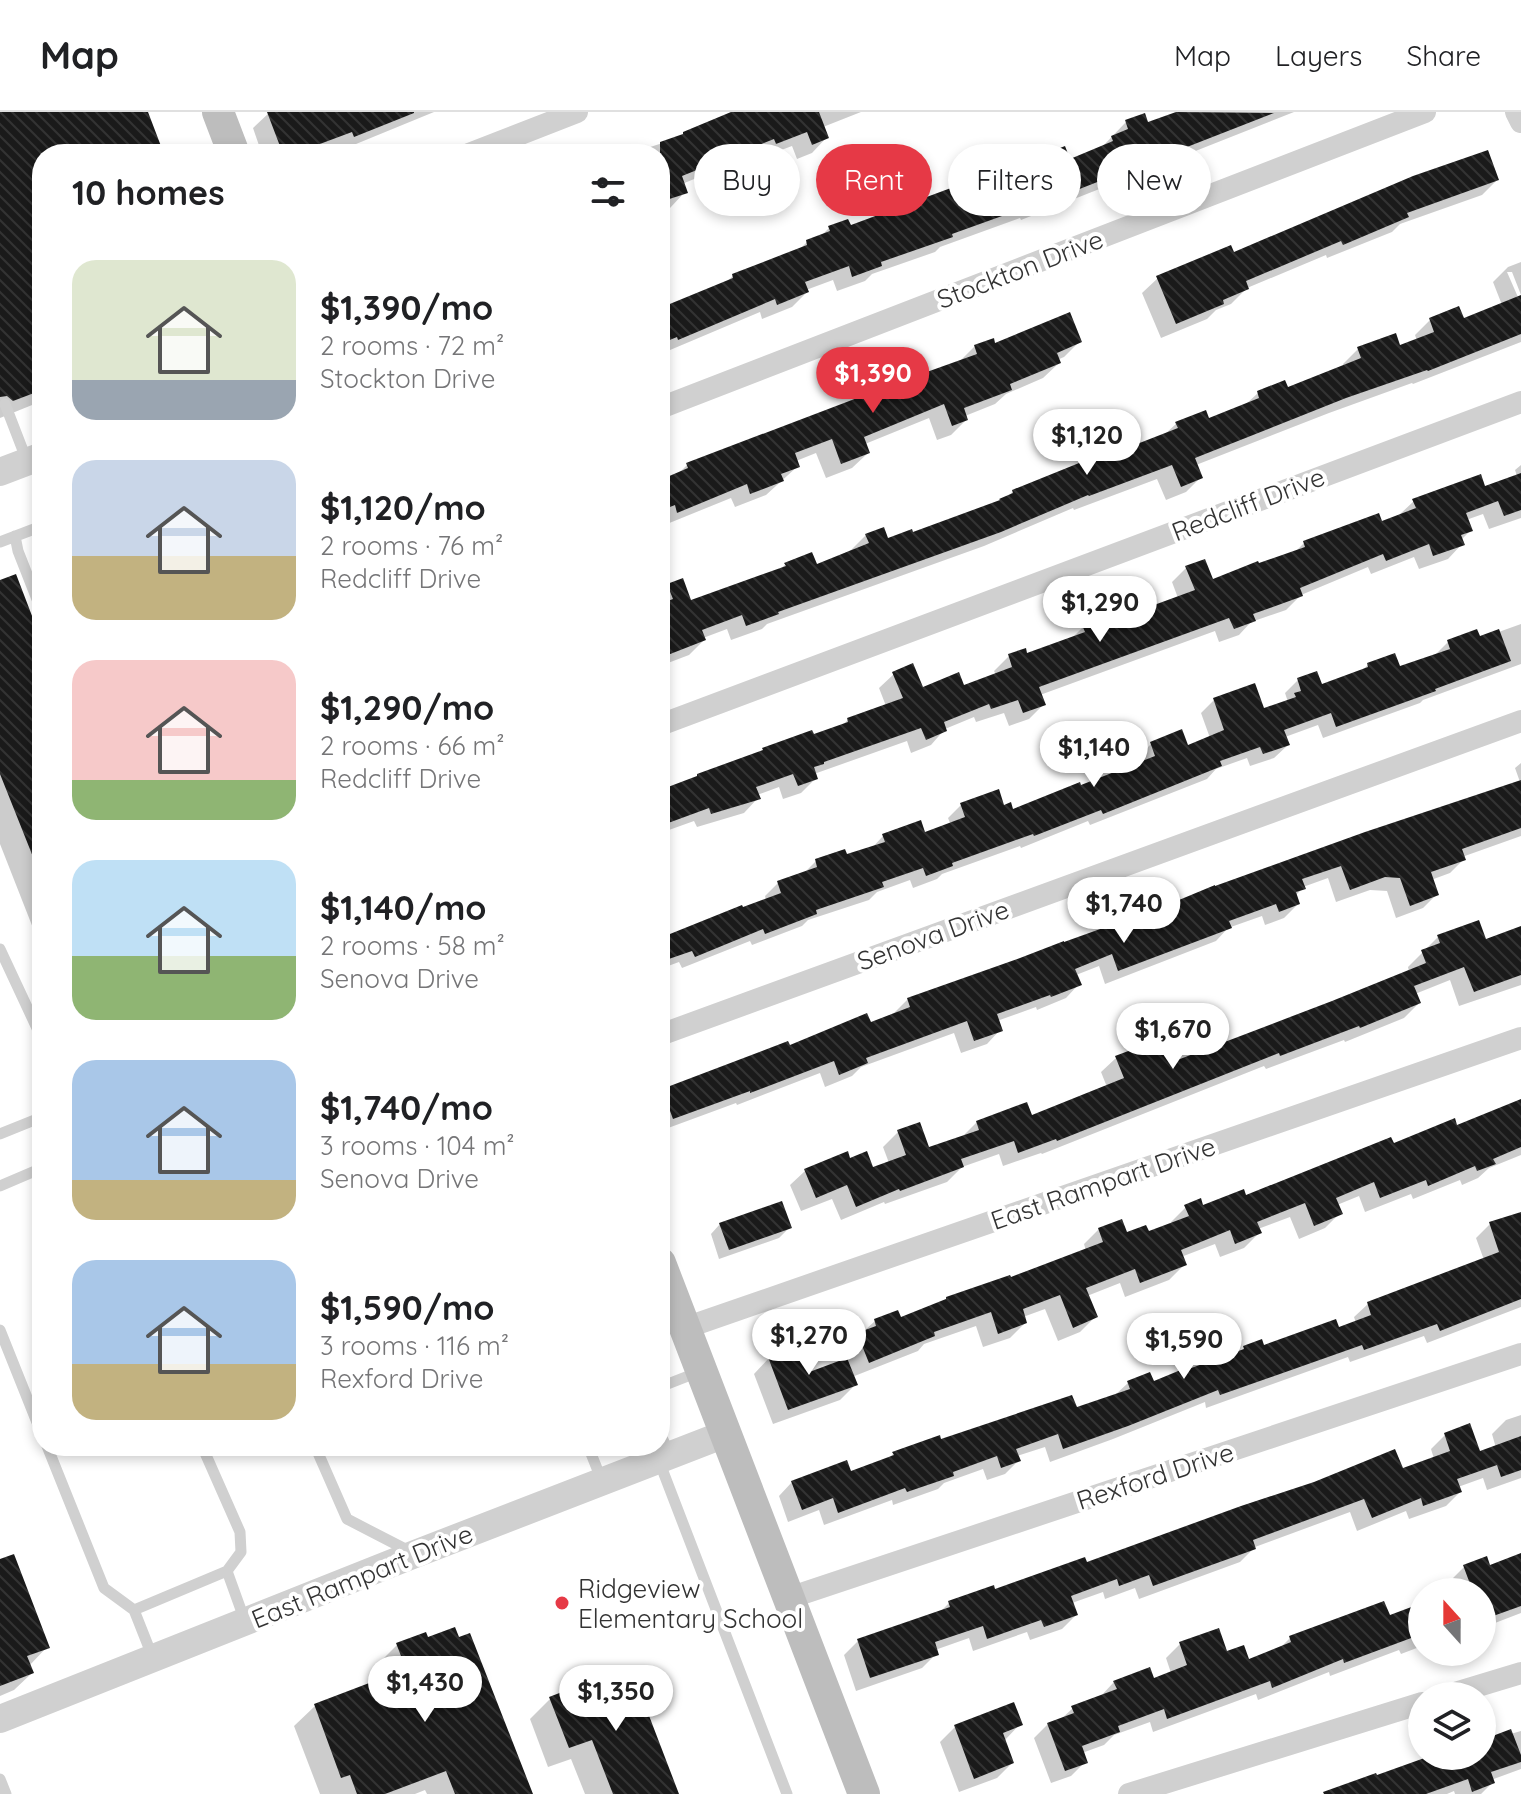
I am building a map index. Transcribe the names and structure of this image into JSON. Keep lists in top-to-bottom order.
{
  "streets": {
    "street": [
      "Stockton Drive",
      "Redcliff Drive",
      "Senova Drive",
      "East Rampart Drive",
      "Rexford Drive"
    ]
  },
  "places": ["Ridgeview Elementary School"],
  "north": "top",
  "page": {
    "header": "Map",
    "nav": ["Map", "Layers", "Share"],
    "chip": [
      "Buy",
      "Rent",
      "Filters",
      "New"
    ],
    "heading": "10 homes",
    "list": [
      {
        "name": "$1,390/mo",
        "note": "2 rooms · 72 m² · Stockton Drive"
      },
      {
        "name": "$1,120/mo",
        "note": "2 rooms · 76 m² · Redcliff Drive"
      },
      {
        "name": "$1,290/mo",
        "note": "2 rooms · 66 m² · Redcliff Drive"
      },
      {
        "name": "$1,140/mo",
        "note": "2 rooms · 58 m² · Senova Drive"
      },
      {
        "name": "$1,740/mo",
        "note": "3 rooms · 104 m² · Senova Drive"
      },
      {
        "name": "$1,590/mo",
        "note": "3 rooms · 116 m² · Rexford Drive"
      }
    ],
    "price": [
      "$1,390",
      "$1,120",
      "$1,290",
      "$1,140",
      "$1,740",
      "$1,670",
      "$1,270",
      "$1,590",
      "$1,430",
      "$1,350"
    ]
  }
}
